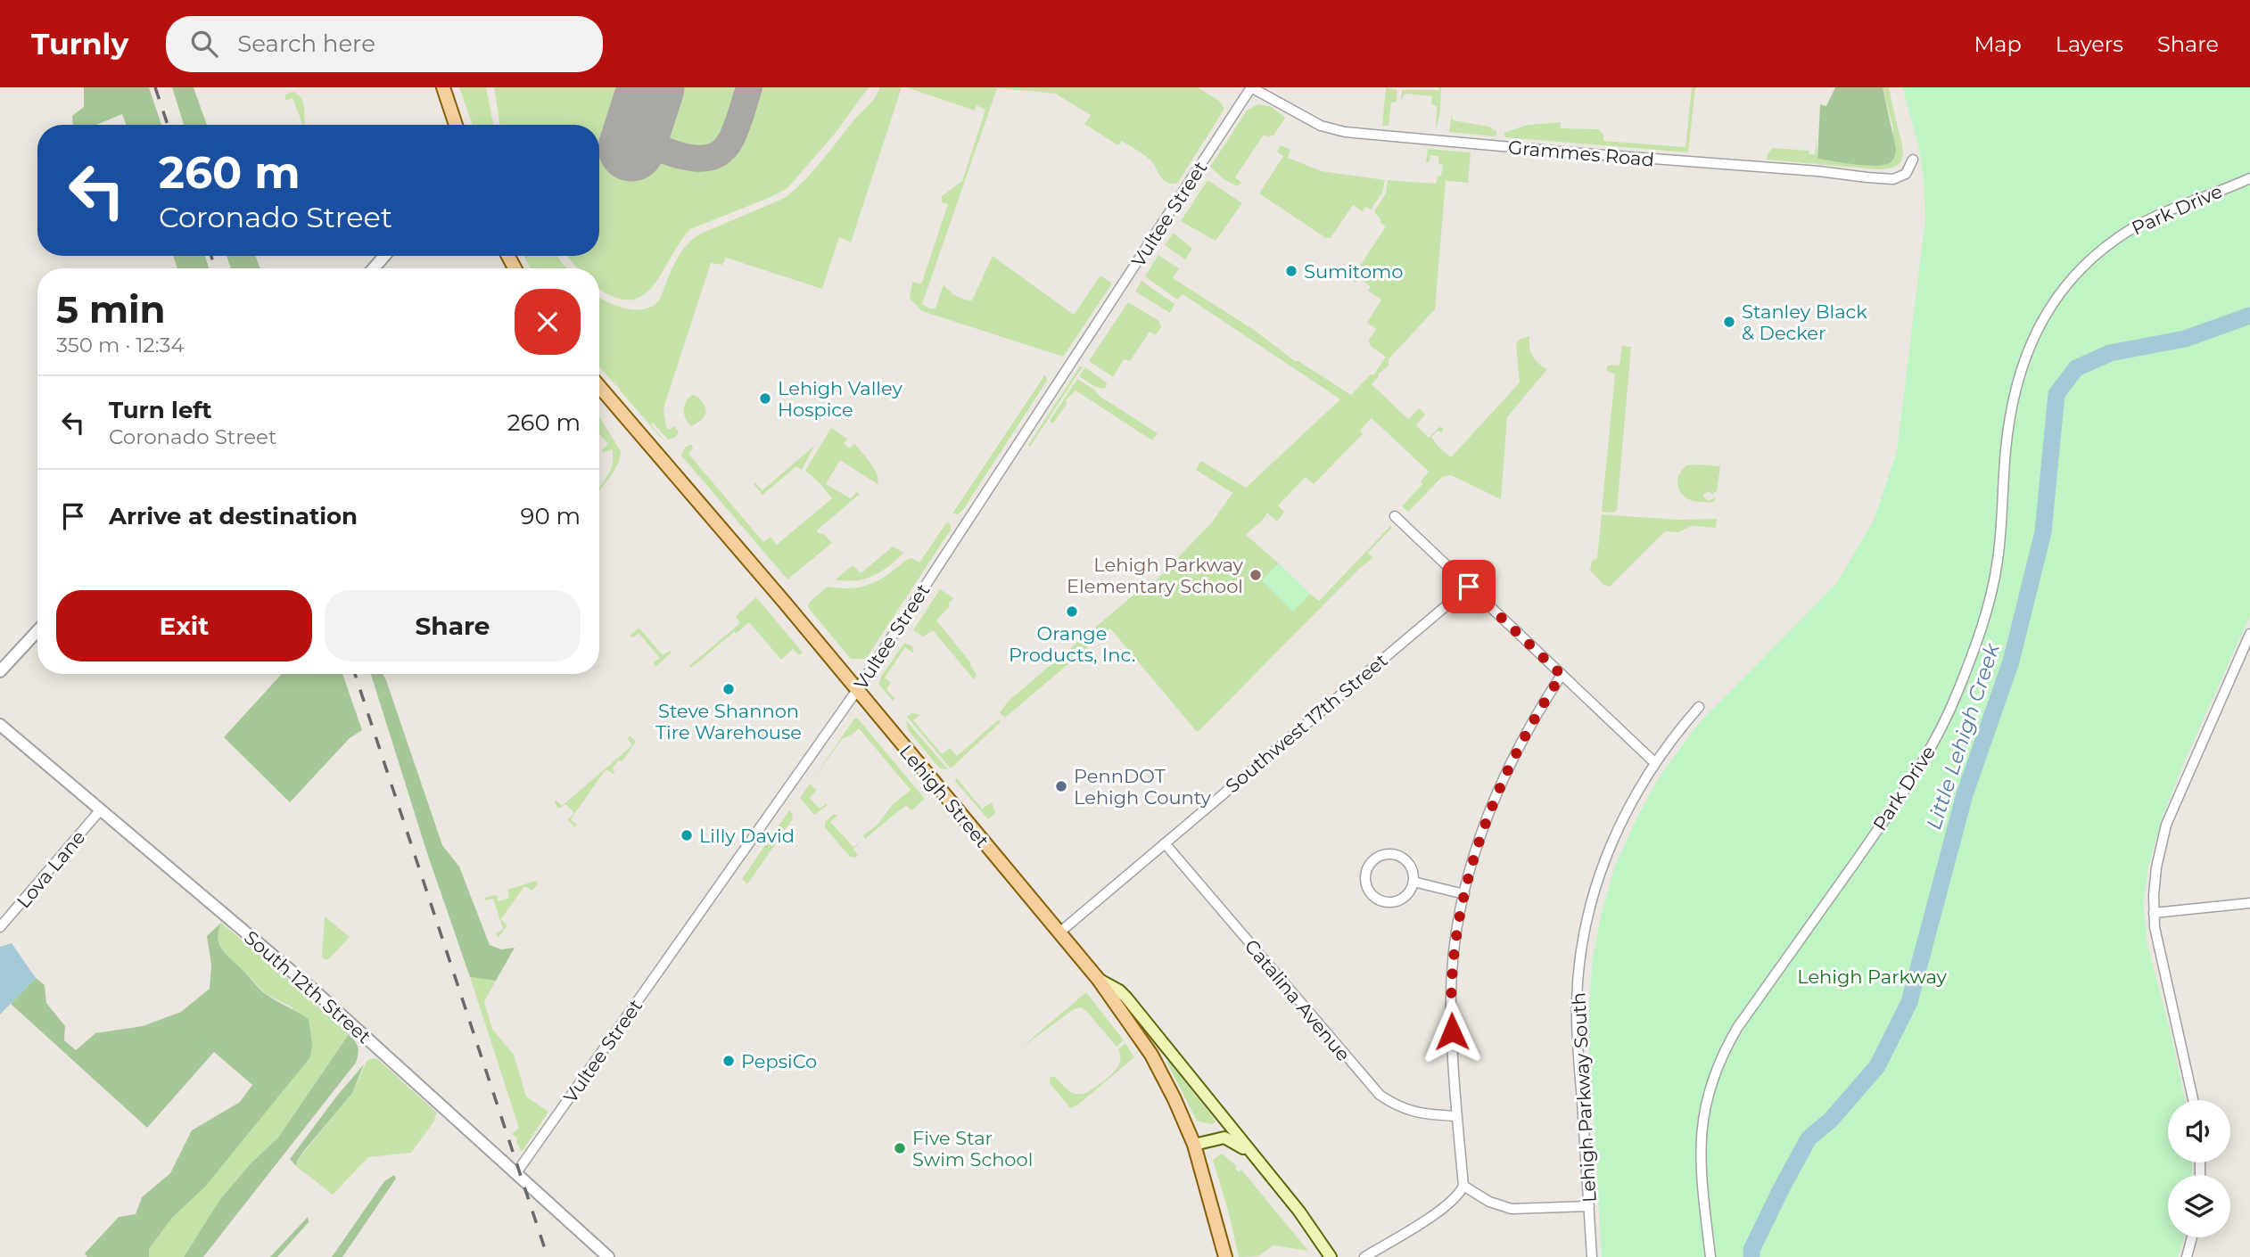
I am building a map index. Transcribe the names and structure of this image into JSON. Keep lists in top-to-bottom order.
{
  "streets": {
    "main road": ["Lehigh Street"],
    "street": [
      "Grammes Road",
      "Park Drive",
      "Vultee Street",
      "Southwest 17th Street",
      "Lova Lane",
      "South 12th Street",
      "Catalina Avenue",
      "Lehigh Parkway South"
    ]
  },
  "crossings": [
    ["Grammes Road", "Vultee Street"],
    ["Vultee Street", "Lehigh Street"],
    ["Vultee Street", "South 12th Street"],
    ["Southwest 17th Street", "Lehigh Street"],
    ["Southwest 17th Street", "Catalina Avenue"],
    ["Lova Lane", "South 12th Street"]
  ],
  "water": ["Little Lehigh Creek"],
  "parks": ["Lehigh Parkway"],
  "places": [
    "Sumitomo",
    "Stanley Black & Decker",
    "Lehigh Valley Hospice",
    "Lehigh Parkway Elementary School",
    "Orange Products, Inc.",
    "Steve Shannon Tire Warehouse",
    "PennDOT Lehigh County",
    "Lilly David",
    "PepsiCo",
    "Five Star Swim School"
  ],
  "page": {
    "header": "Turnly",
    "search": "Search here",
    "nav": ["Map", "Layers", "Share"],
    "turn": ["260 m", "Coronado Street"],
    "heading": ["5 min", "350 m · 12:34"],
    "list": [
      {
        "name": "Turn left",
        "note": "Coronado Street",
        "value": "260 m"
      },
      {
        "name": "Arrive at destination",
        "value": "90 m"
      }
    ],
    "buttons": ["Exit", "Share"]
  }
}
